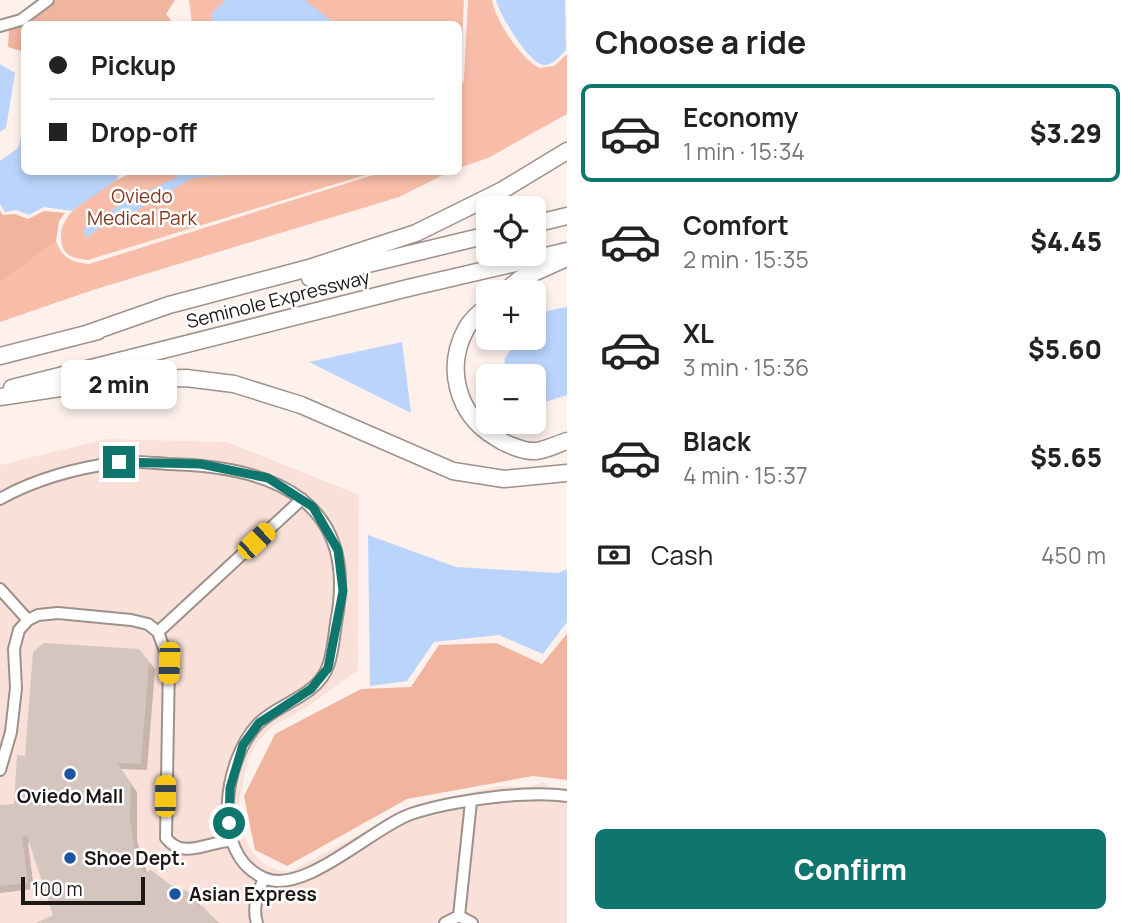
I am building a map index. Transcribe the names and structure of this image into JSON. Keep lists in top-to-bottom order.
{
  "streets": {
    "highway": ["Seminole Expressway"]
  },
  "parks": ["Oviedo Medical Park"],
  "places": ["Oviedo Mall", "Shoe Dept.", "Asian Express"],
  "scale_bar": "100 m",
  "page": {
    "heading": "Choose a ride",
    "banner": ["Pickup", "Drop-off"],
    "list": [
      {
        "name": "Economy",
        "note": "1 min · 15:34",
        "value": "$3.29"
      },
      {
        "name": "Comfort",
        "note": "2 min · 15:35",
        "value": "$4.45"
      },
      {
        "name": "XL",
        "note": "3 min · 15:36",
        "value": "$5.60"
      },
      {
        "name": "Black",
        "note": "4 min · 15:37",
        "value": "$5.65"
      }
    ],
    "map_buttons": ["+", "−"],
    "bubble": "2 min",
    "pay": ["Cash", "450 m"],
    "buttons": "Confirm",
    "scale": "100 m"
  }
}
